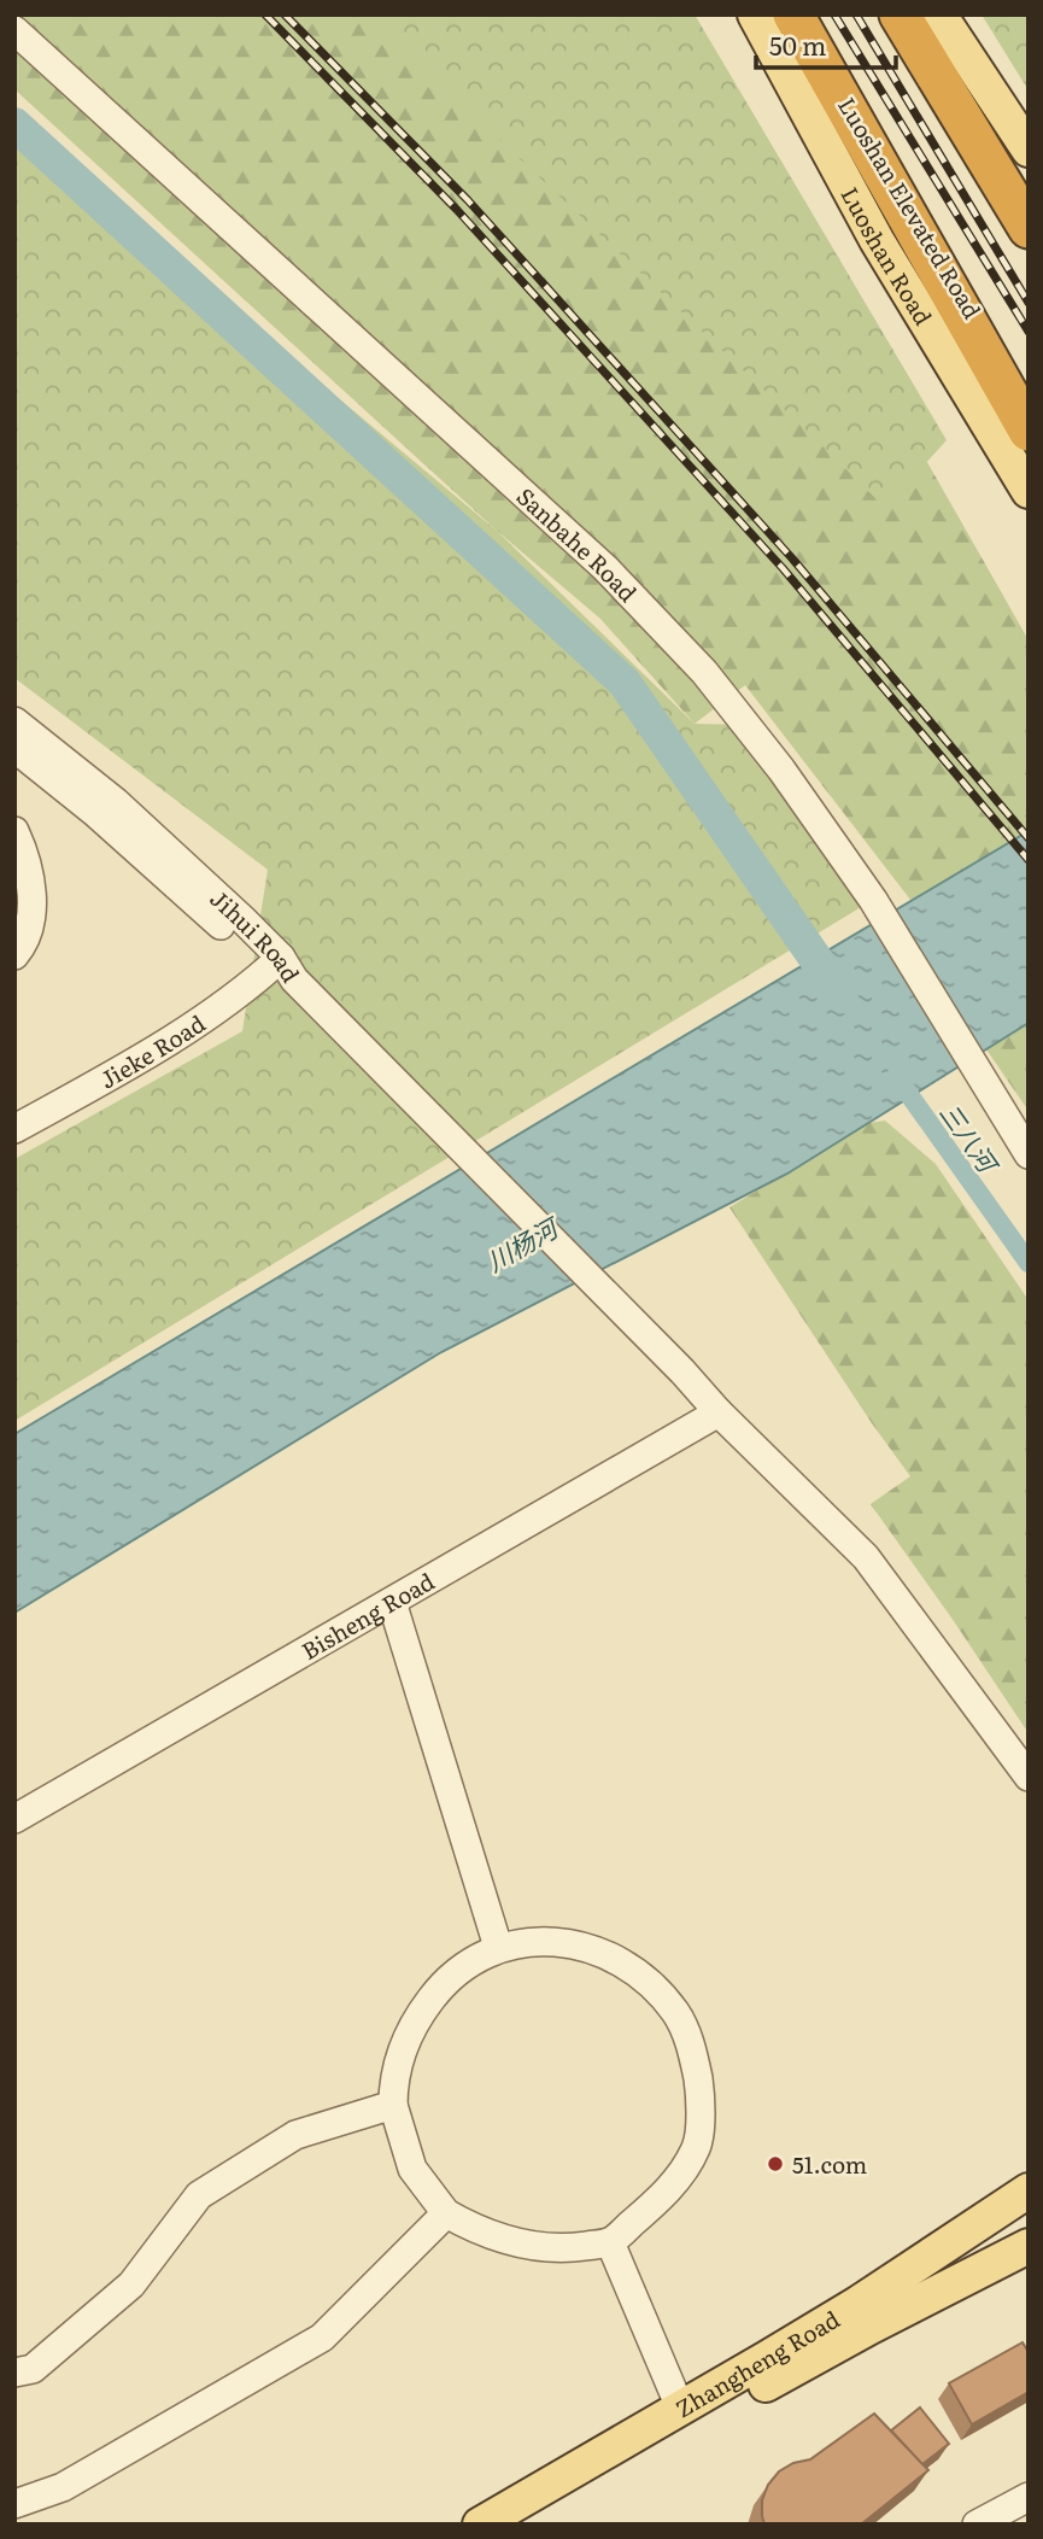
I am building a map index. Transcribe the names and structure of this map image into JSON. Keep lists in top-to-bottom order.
{
  "streets": {
    "highway": ["Luoshan Elevated Road"],
    "main road": ["Luoshan Road", "Zhangheng Road"],
    "street": [
      "Sanbahe Road",
      "Jihui Road",
      "Jieke Road",
      "Bisheng Road"
    ]
  },
  "crossings": [
    ["Luoshan Elevated Road", "Luoshan Road"],
    ["Jihui Road", "Jieke Road"]
  ],
  "water": ["三八河", "川杨河"],
  "places": ["51.com"],
  "scale_bar": "50 m"
}
